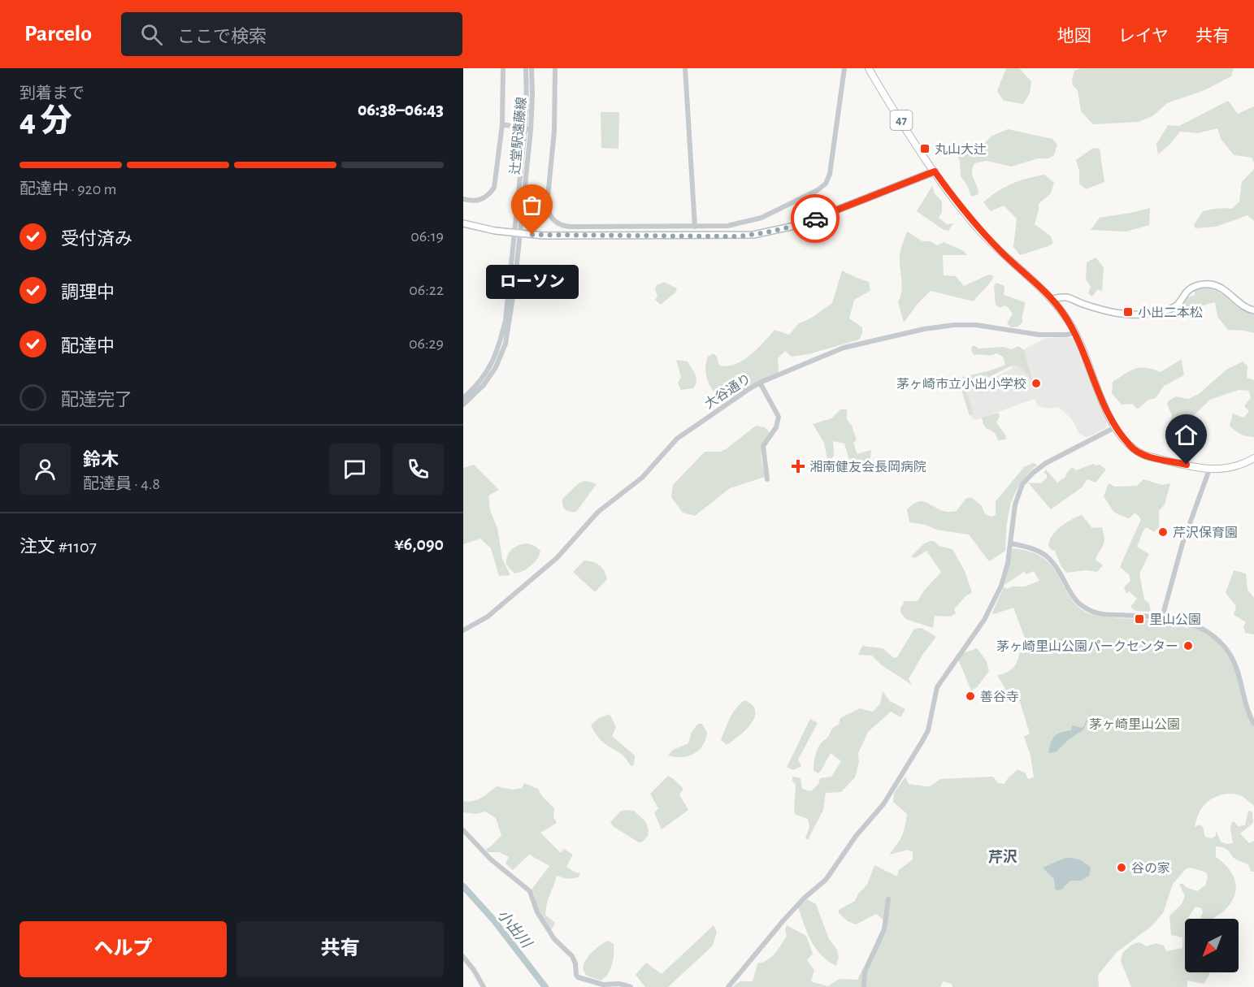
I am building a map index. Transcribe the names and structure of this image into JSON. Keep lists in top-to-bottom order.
{
  "streets": {
    "main road": ["47"],
    "street": ["辻堂駅遠藤線", "大谷通り"]
  },
  "crossings": [
    ["47", "大谷通り"]
  ],
  "districts": ["芹沢"],
  "water": ["小出川"],
  "parks": ["茅ヶ崎里山公園"],
  "places": {
    "transit": ["丸山大辻", "小出二本松", "里山公園"],
    "other": [
      "ローソン",
      "茅ヶ崎市立小出小学校",
      "芹沢保育園",
      "茅ヶ崎里山公園パークセンター",
      "善谷寺",
      "谷の家"
    ],
    "health": ["湘南健友会長岡病院"]
  },
  "north": "bottom left",
  "page": {
    "header": "Parcelo",
    "search": "ここで検索",
    "nav": ["地図", "レイヤ", "共有"],
    "heading": ["4 分", "到着まで", "06:38–06:43"],
    "panel": [
      "鈴木",
      "配達員 · 4.8",
      "注文 #1107",
      "¥6,090"
    ],
    "bar": "配達中 · 920 m",
    "list": [
      ["受付済み", "06:19"],
      ["調理中", "06:22"],
      ["配達中", "06:29"],
      "配達完了"
    ],
    "bubble": "ローソン",
    "buttons": ["ヘルプ", "共有"]
  }
}
